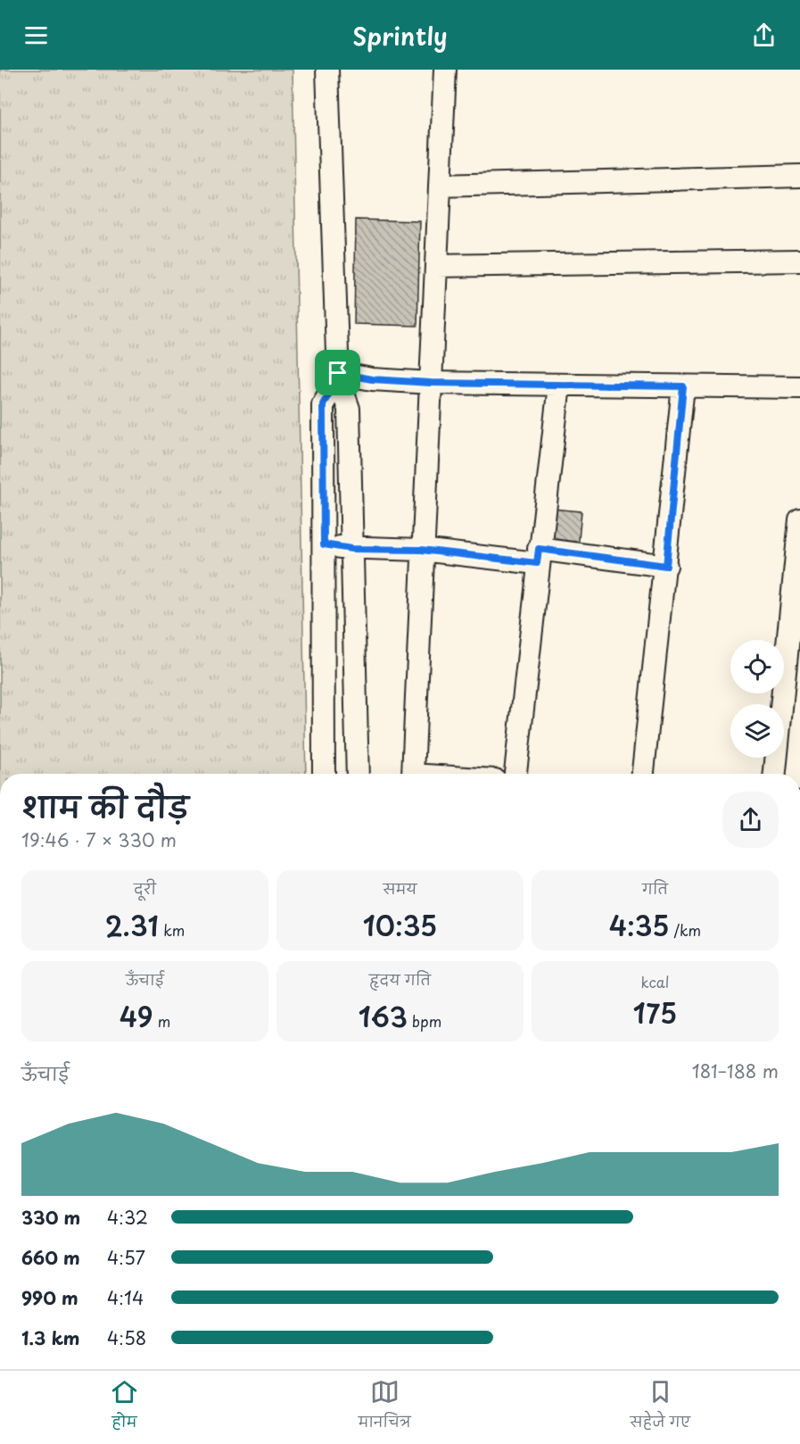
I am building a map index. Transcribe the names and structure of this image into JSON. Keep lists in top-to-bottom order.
{
  "page": {
    "header": "Sprintly",
    "heading": ["शाम की दौड़", "19:46 · 7 × 330 m"],
    "stats": [
      ["दूरी", "2.31 km"],
      ["समय", "10:35"],
      ["गति", "4:35 /km"],
      ["ऊँचाई", "49 m"],
      ["हृदय गति", "163 bpm"],
      ["kcal", "175"]
    ],
    "chart": ["ऊँचाई", "181–188 m"],
    "list": [
      {
        "name": "330 m",
        "note": "4:32"
      },
      {
        "name": "660 m",
        "note": "4:57"
      },
      {
        "name": "990 m",
        "note": "4:14"
      },
      {
        "name": "1.3 km",
        "note": "4:58"
      }
    ],
    "tabs": ["होम", "मानचित्र", "सहेजे गए"]
  }
}
